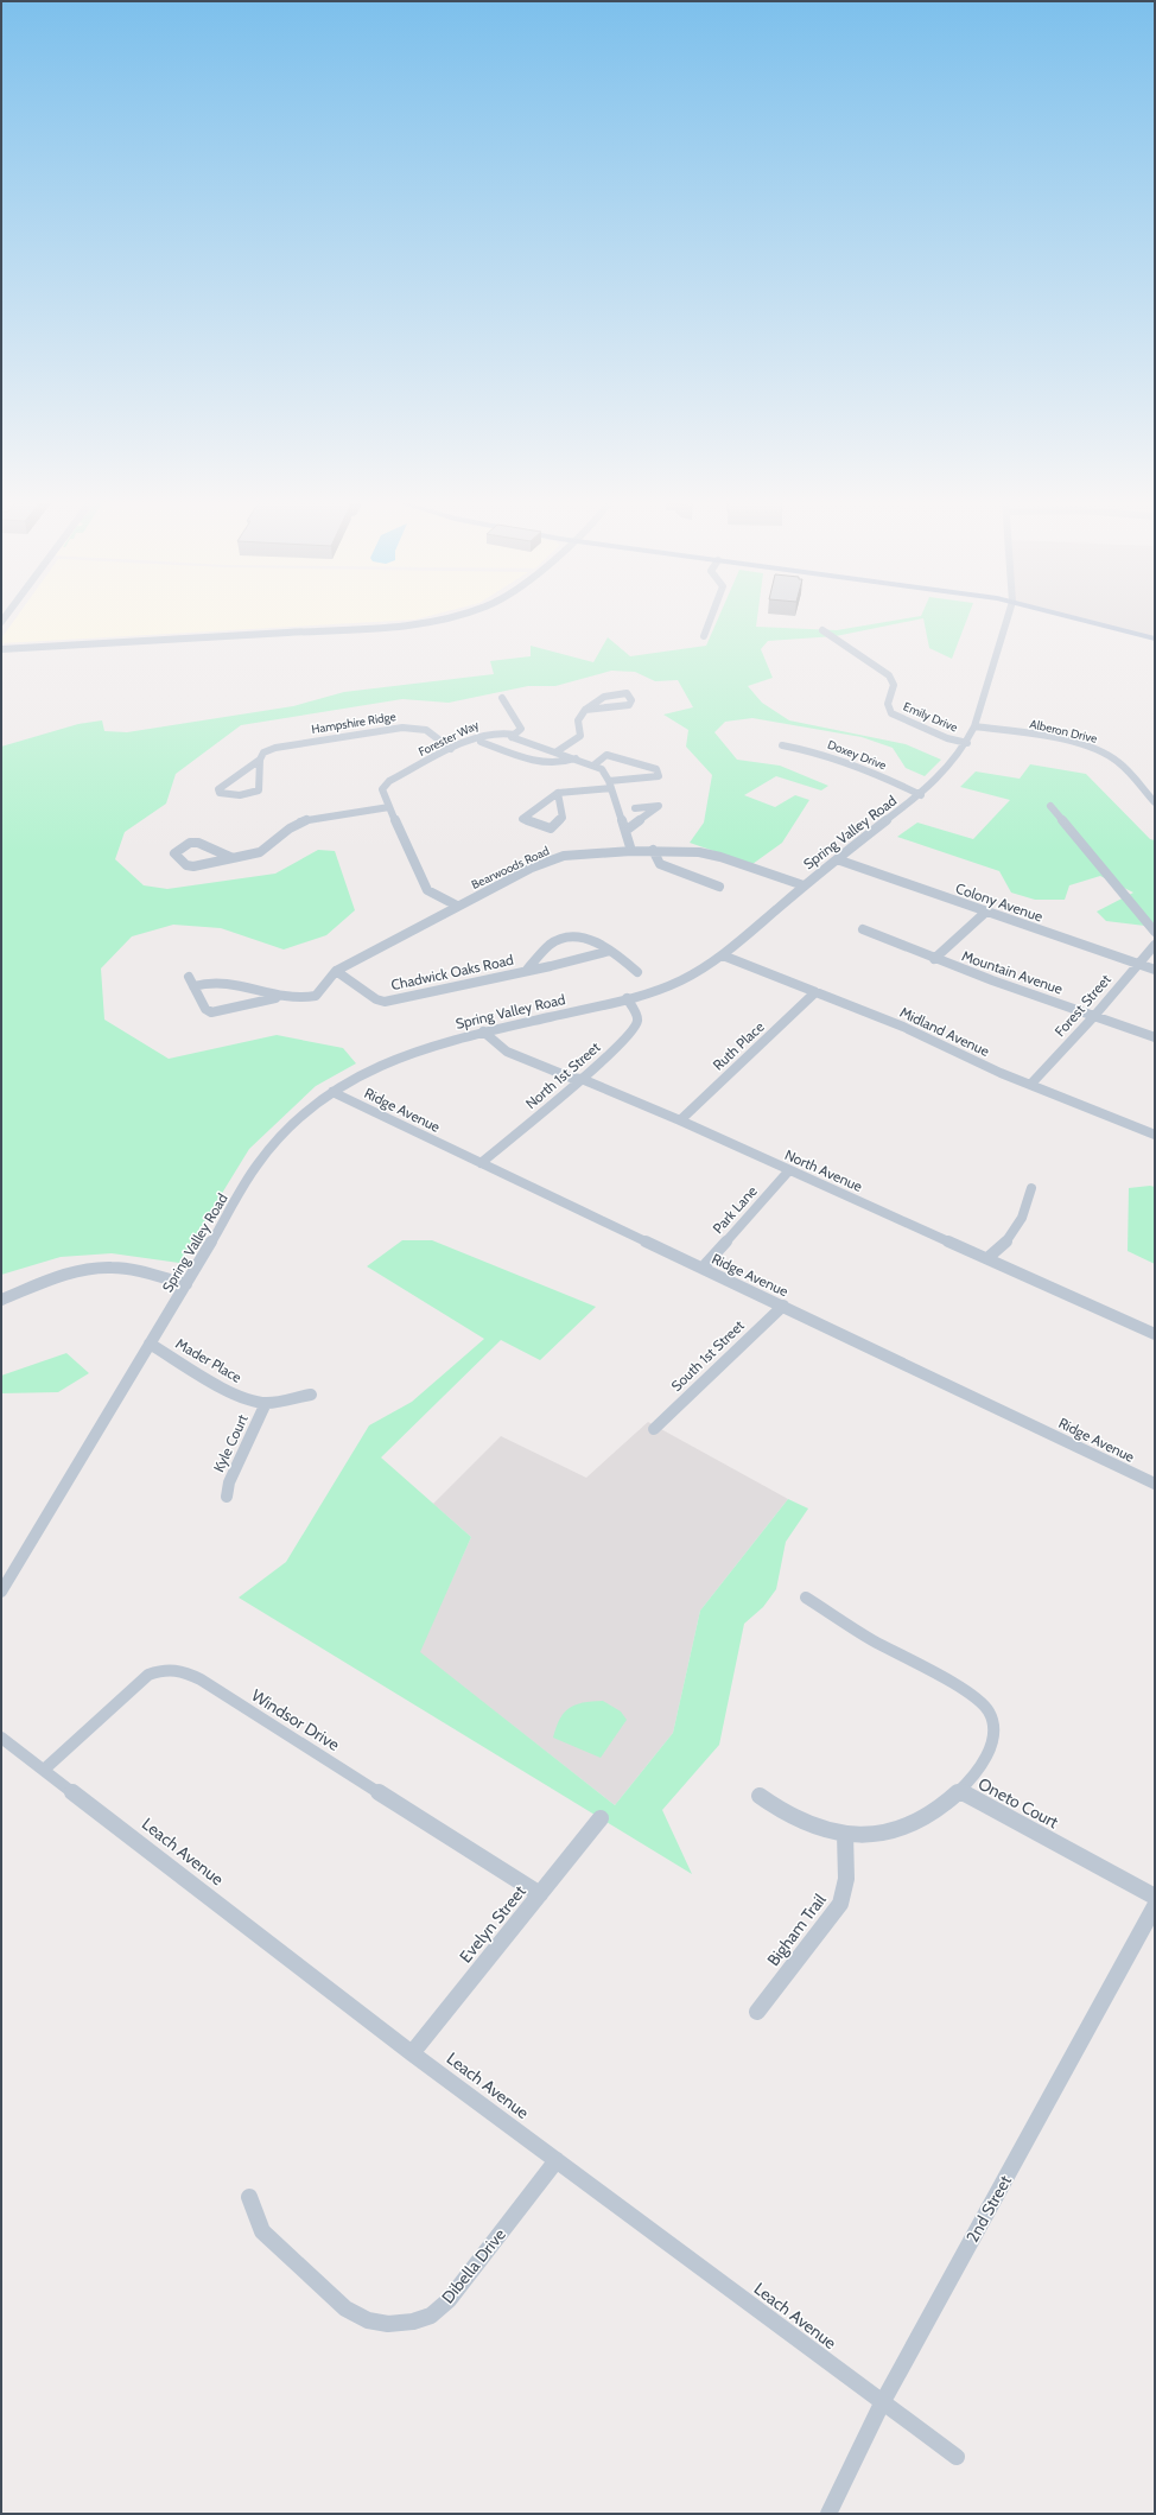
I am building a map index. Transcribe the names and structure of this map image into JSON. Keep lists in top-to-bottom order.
{
  "streets": {
    "street": [
      "Emily Drive",
      "Hampshire Ridge",
      "Alberon Drive",
      "Forester Way",
      "Doxey Drive",
      "Spring Valley Road",
      "Bearwoods Road",
      "Colony Avenue",
      "Chadwick Oaks Road",
      "Mountain Avenue",
      "Forest Street",
      "Midland Avenue",
      "Ruth Place",
      "North 1st Street",
      "Ridge Avenue",
      "North Avenue",
      "Park Lane",
      "South 1st Street",
      "Mader Place",
      "Kyle Court",
      "Windsor Drive",
      "Oneto Court",
      "Leach Avenue",
      "Evelyn Street",
      "Bigham Trail",
      "2nd Street",
      "Dibella Drive"
    ]
  },
  "crossings": [
    ["Emily Drive", "Spring Valley Road"],
    ["Hampshire Ridge", "Forester Way"],
    ["Alberon Drive", "Spring Valley Road"],
    ["Forester Way", "Bearwoods Road"],
    ["Doxey Drive", "Spring Valley Road"],
    ["Spring Valley Road", "Bearwoods Road"],
    ["Spring Valley Road", "Colony Avenue"],
    ["Spring Valley Road", "Midland Avenue"],
    ["Spring Valley Road", "North 1st Street"],
    ["Spring Valley Road", "Ridge Avenue"],
    ["Spring Valley Road", "North Avenue"],
    ["Spring Valley Road", "Mader Place"],
    ["Bearwoods Road", "Chadwick Oaks Road"],
    ["Colony Avenue", "Forest Street"],
    ["Mountain Avenue", "Forest Street"],
    ["Forest Street", "Midland Avenue"],
    ["Midland Avenue", "Ruth Place"],
    ["Ruth Place", "North Avenue"],
    ["North 1st Street", "Ridge Avenue"],
    ["North 1st Street", "North Avenue"],
    ["Ridge Avenue", "Park Lane"],
    ["Ridge Avenue", "South 1st Street"],
    ["North Avenue", "Park Lane"],
    ["Mader Place", "Kyle Court"],
    ["Windsor Drive", "Leach Avenue"],
    ["Windsor Drive", "Evelyn Street"],
    ["Leach Avenue", "Evelyn Street"],
    ["Leach Avenue", "2nd Street"],
    ["Leach Avenue", "Dibella Drive"]
  ]
}
